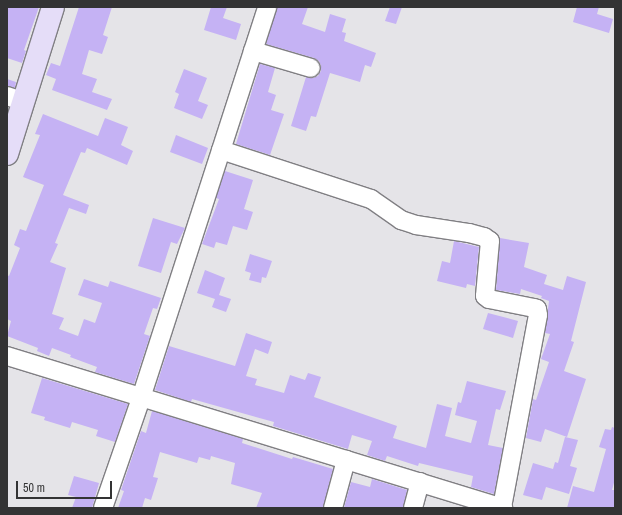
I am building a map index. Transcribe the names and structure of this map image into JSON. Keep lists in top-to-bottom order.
{
  "scale_bar": "50 m"
}
